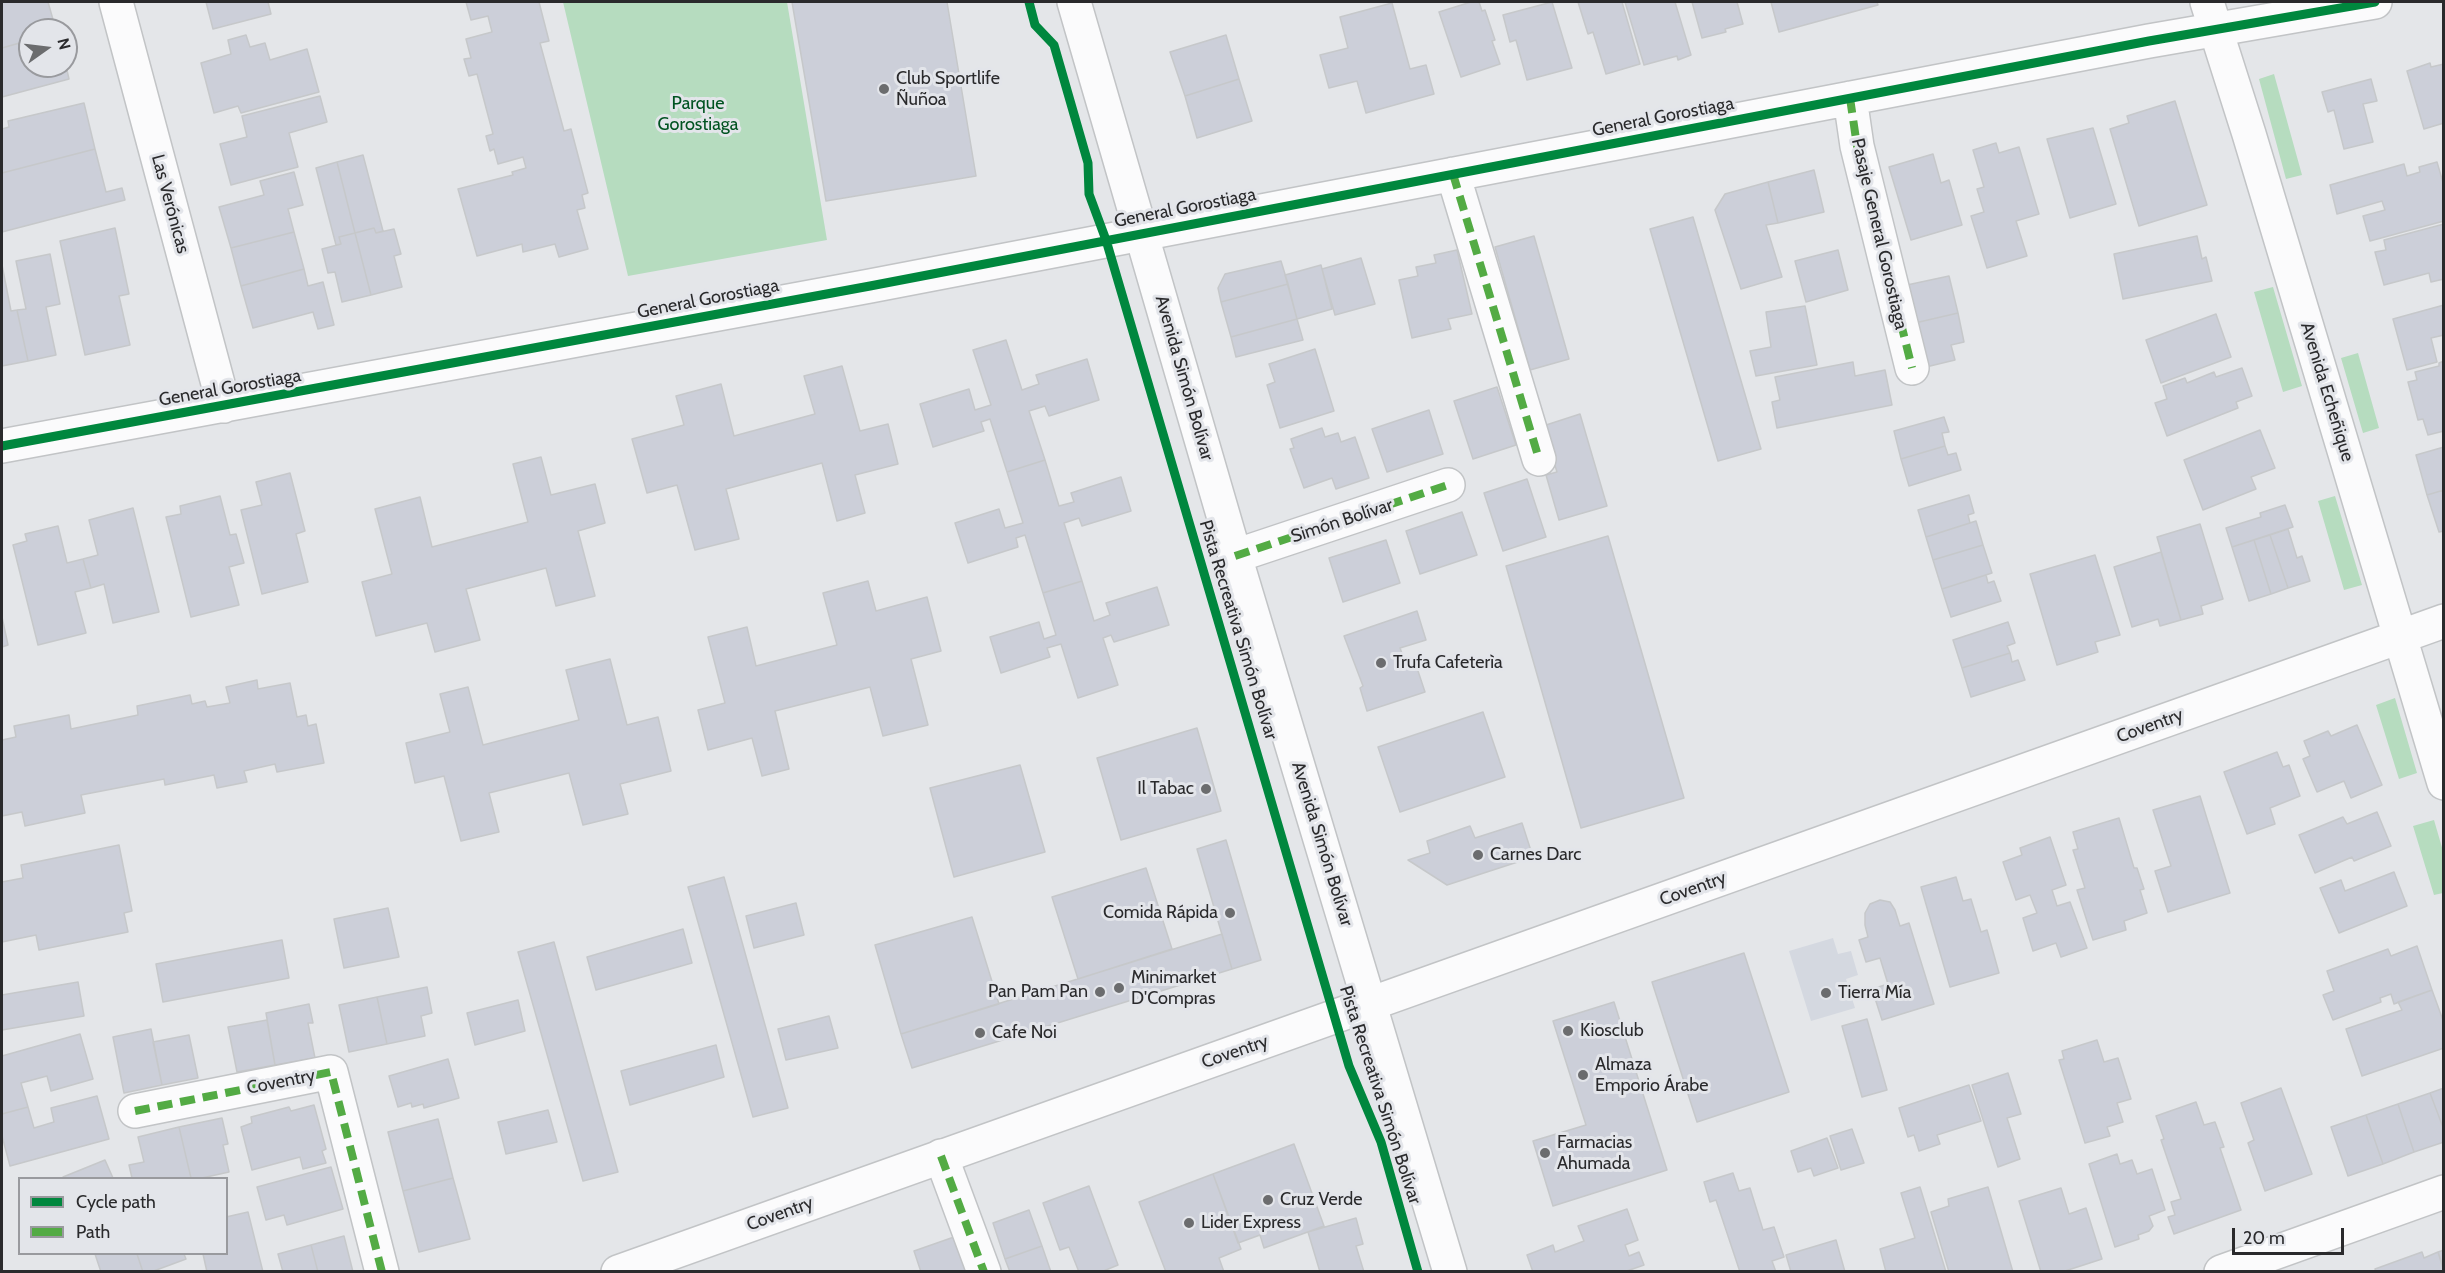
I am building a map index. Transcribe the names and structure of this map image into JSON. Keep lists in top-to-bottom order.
{
  "streets": {
    "street": [
      "General Gorostiaga",
      "Las Verónicas",
      "Pasaje General Gorostiaga",
      "Avenida Simón Bolívar",
      "Avenida Echeñique",
      "Simón Bolívar",
      "Coventry"
    ],
    "cycle path": ["Pista Recreativa Simón Bolívar"]
  },
  "crossings": [
    ["General Gorostiaga", "Las Verónicas"],
    ["General Gorostiaga", "Pasaje General Gorostiaga"],
    ["General Gorostiaga", "Avenida Simón Bolívar"],
    ["General Gorostiaga", "Avenida Echeñique"],
    ["Avenida Simón Bolívar", "Simón Bolívar"],
    ["Avenida Simón Bolívar", "Coventry"],
    ["Avenida Echeñique", "Coventry"]
  ],
  "parks": ["Parque Gorostiaga"],
  "places": [
    "Club Sportlife Ñuñoa",
    "Trufa Cafeterìa",
    "Il Tabac",
    "Carnes Darc",
    "Comida Rápida",
    "Minimarket D'Compras",
    "Pan Pam Pan",
    "Tierra Mía",
    "Kiosclub",
    "Cafe Noi",
    "Almaza Emporio Árabe",
    "Farmacias Ahumada",
    "Cruz Verde",
    "Lider Express"
  ],
  "legend": ["Cycle path", "Path"],
  "scale_bar": "20 m",
  "north": "right"
}
